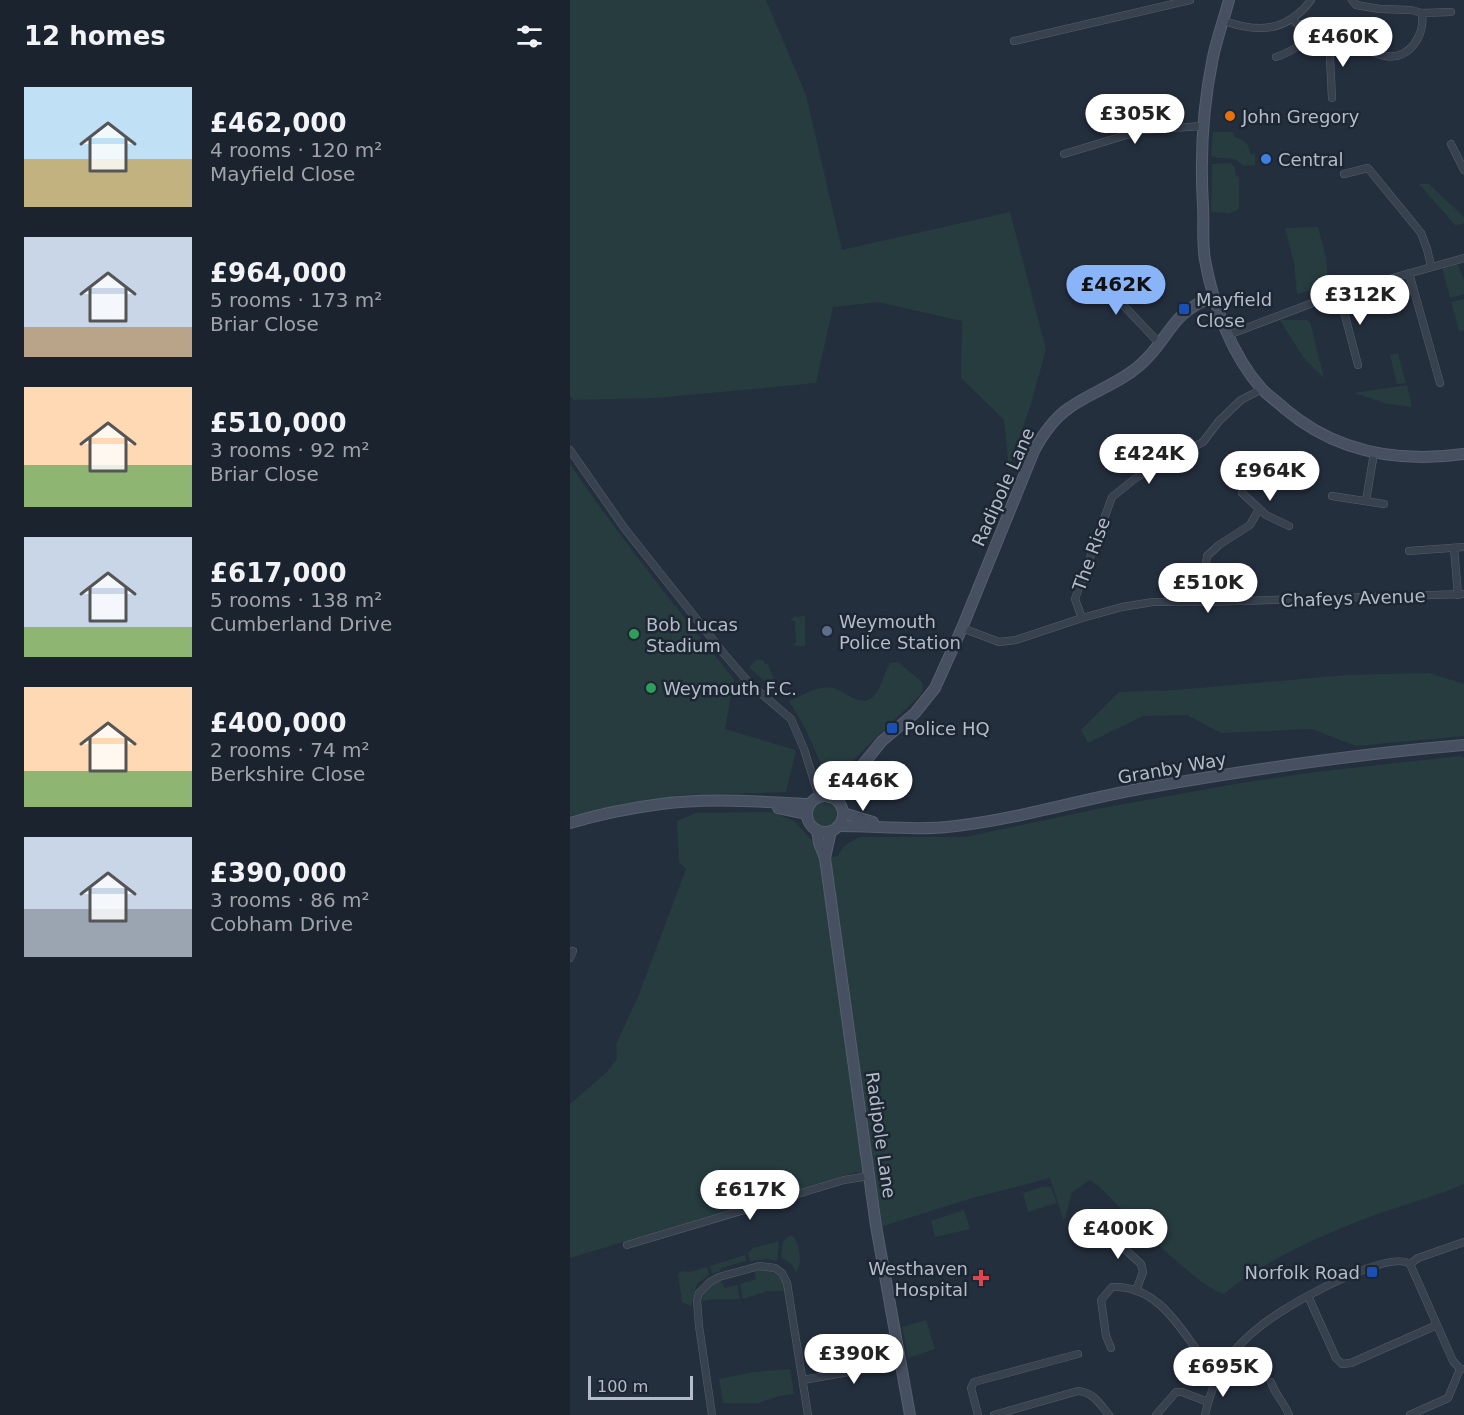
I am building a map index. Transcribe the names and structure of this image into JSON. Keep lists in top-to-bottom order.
{
  "streets": {
    "main road": ["Radipole Lane", "Granby Way"],
    "street": ["The Rise", "Chafeys Avenue"]
  },
  "crossings": [
    ["Radipole Lane", "Chafeys Avenue"],
    ["Radipole Lane", "Granby Way"],
    ["The Rise", "Chafeys Avenue"]
  ],
  "places": {
    "other": [
      "John Gregory",
      "Central",
      "Weymouth Police Station",
      "Bob Lucas Stadium",
      "Weymouth F.C."
    ],
    "transit": ["Mayfield Close", "Police HQ", "Norfolk Road"],
    "health": ["Westhaven Hospital"]
  },
  "scale_bar": "100 m",
  "page": {
    "heading": "12 homes",
    "price": [
      "£460K",
      "£305K",
      "£462K",
      "£312K",
      "£424K",
      "£964K",
      "£510K",
      "£446K",
      "£617K",
      "£400K",
      "£390K",
      "£695K"
    ],
    "list": [
      {
        "name": "£462,000",
        "note": "4 rooms · 120 m² · Mayfield Close"
      },
      {
        "name": "£964,000",
        "note": "5 rooms · 173 m² · Briar Close"
      },
      {
        "name": "£510,000",
        "note": "3 rooms · 92 m² · Briar Close"
      },
      {
        "name": "£617,000",
        "note": "5 rooms · 138 m² · Cumberland Drive"
      },
      {
        "name": "£400,000",
        "note": "2 rooms · 74 m² · Berkshire Close"
      },
      {
        "name": "£390,000",
        "note": "3 rooms · 86 m² · Cobham Drive"
      }
    ],
    "scale": "100 m"
  }
}
